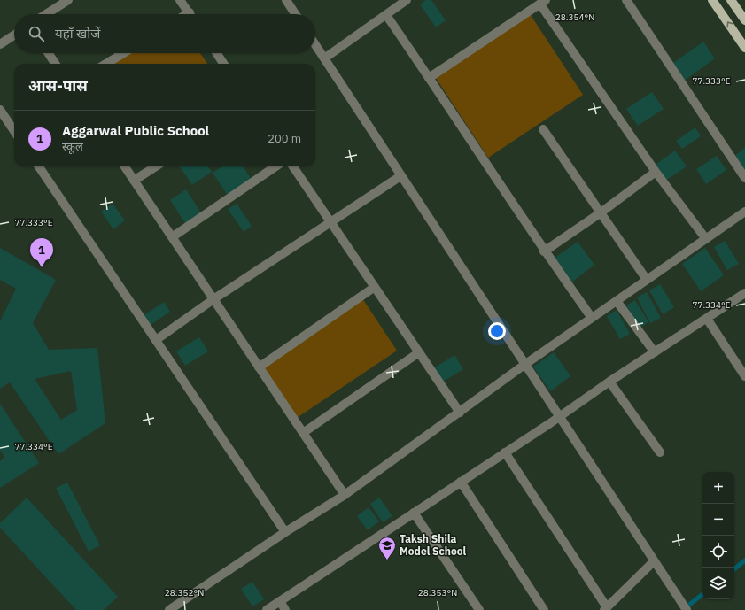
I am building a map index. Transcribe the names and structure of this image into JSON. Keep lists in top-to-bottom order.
{
  "places": {
    "school or university": ["Taksh Shila Model School"]
  },
  "page": {
    "search": "यहाँ खोजें",
    "heading": "आस-पास",
    "list": [
      {
        "mark": "1",
        "name": "Aggarwal Public School",
        "note": "स्कूल",
        "value": "200 m"
      }
    ],
    "pins": "1",
    "map_buttons": ["+", "−"]
  },
  "coordinates": [
    "28.354°N",
    "77.333°E",
    "77.334°E",
    "28.352°N",
    "28.353°N"
  ]
}
